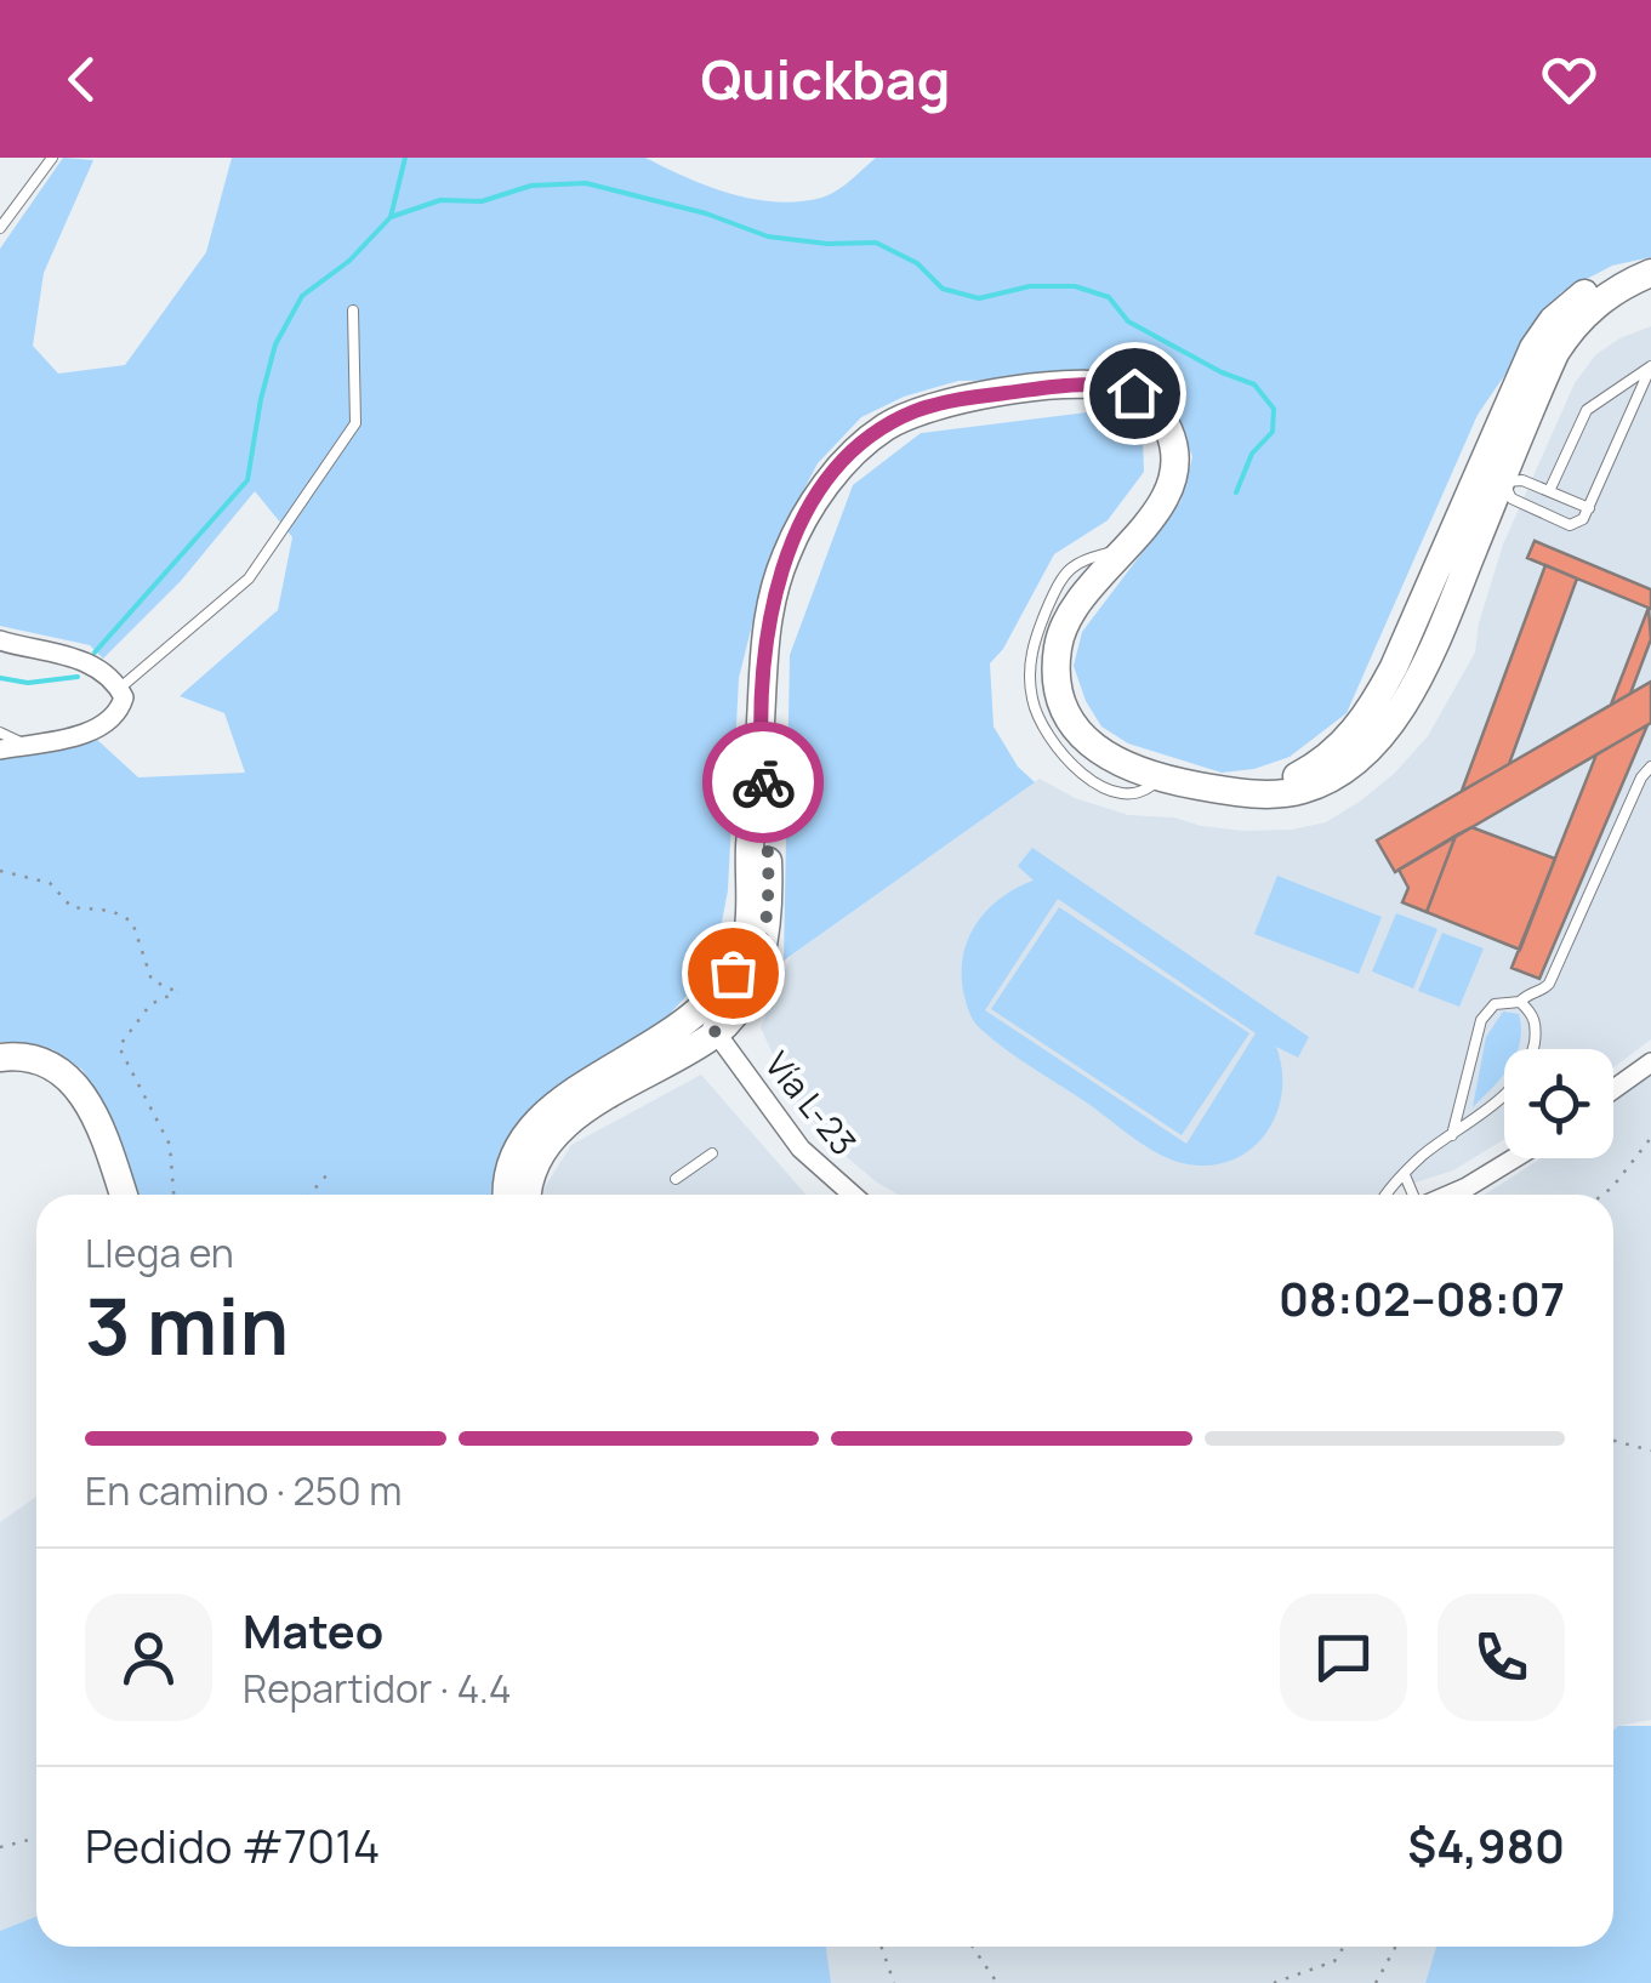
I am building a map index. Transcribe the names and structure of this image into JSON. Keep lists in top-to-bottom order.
{
  "streets": {
    "street": ["Vía L-23"]
  },
  "page": {
    "header": "Quickbag",
    "heading": ["3 min", "Llega en", "08:02–08:07"],
    "panel": [
      "Mateo",
      "Repartidor · 4.4",
      "Pedido #7014",
      "$4,980"
    ],
    "bar": "En camino · 250 m"
  }
}
